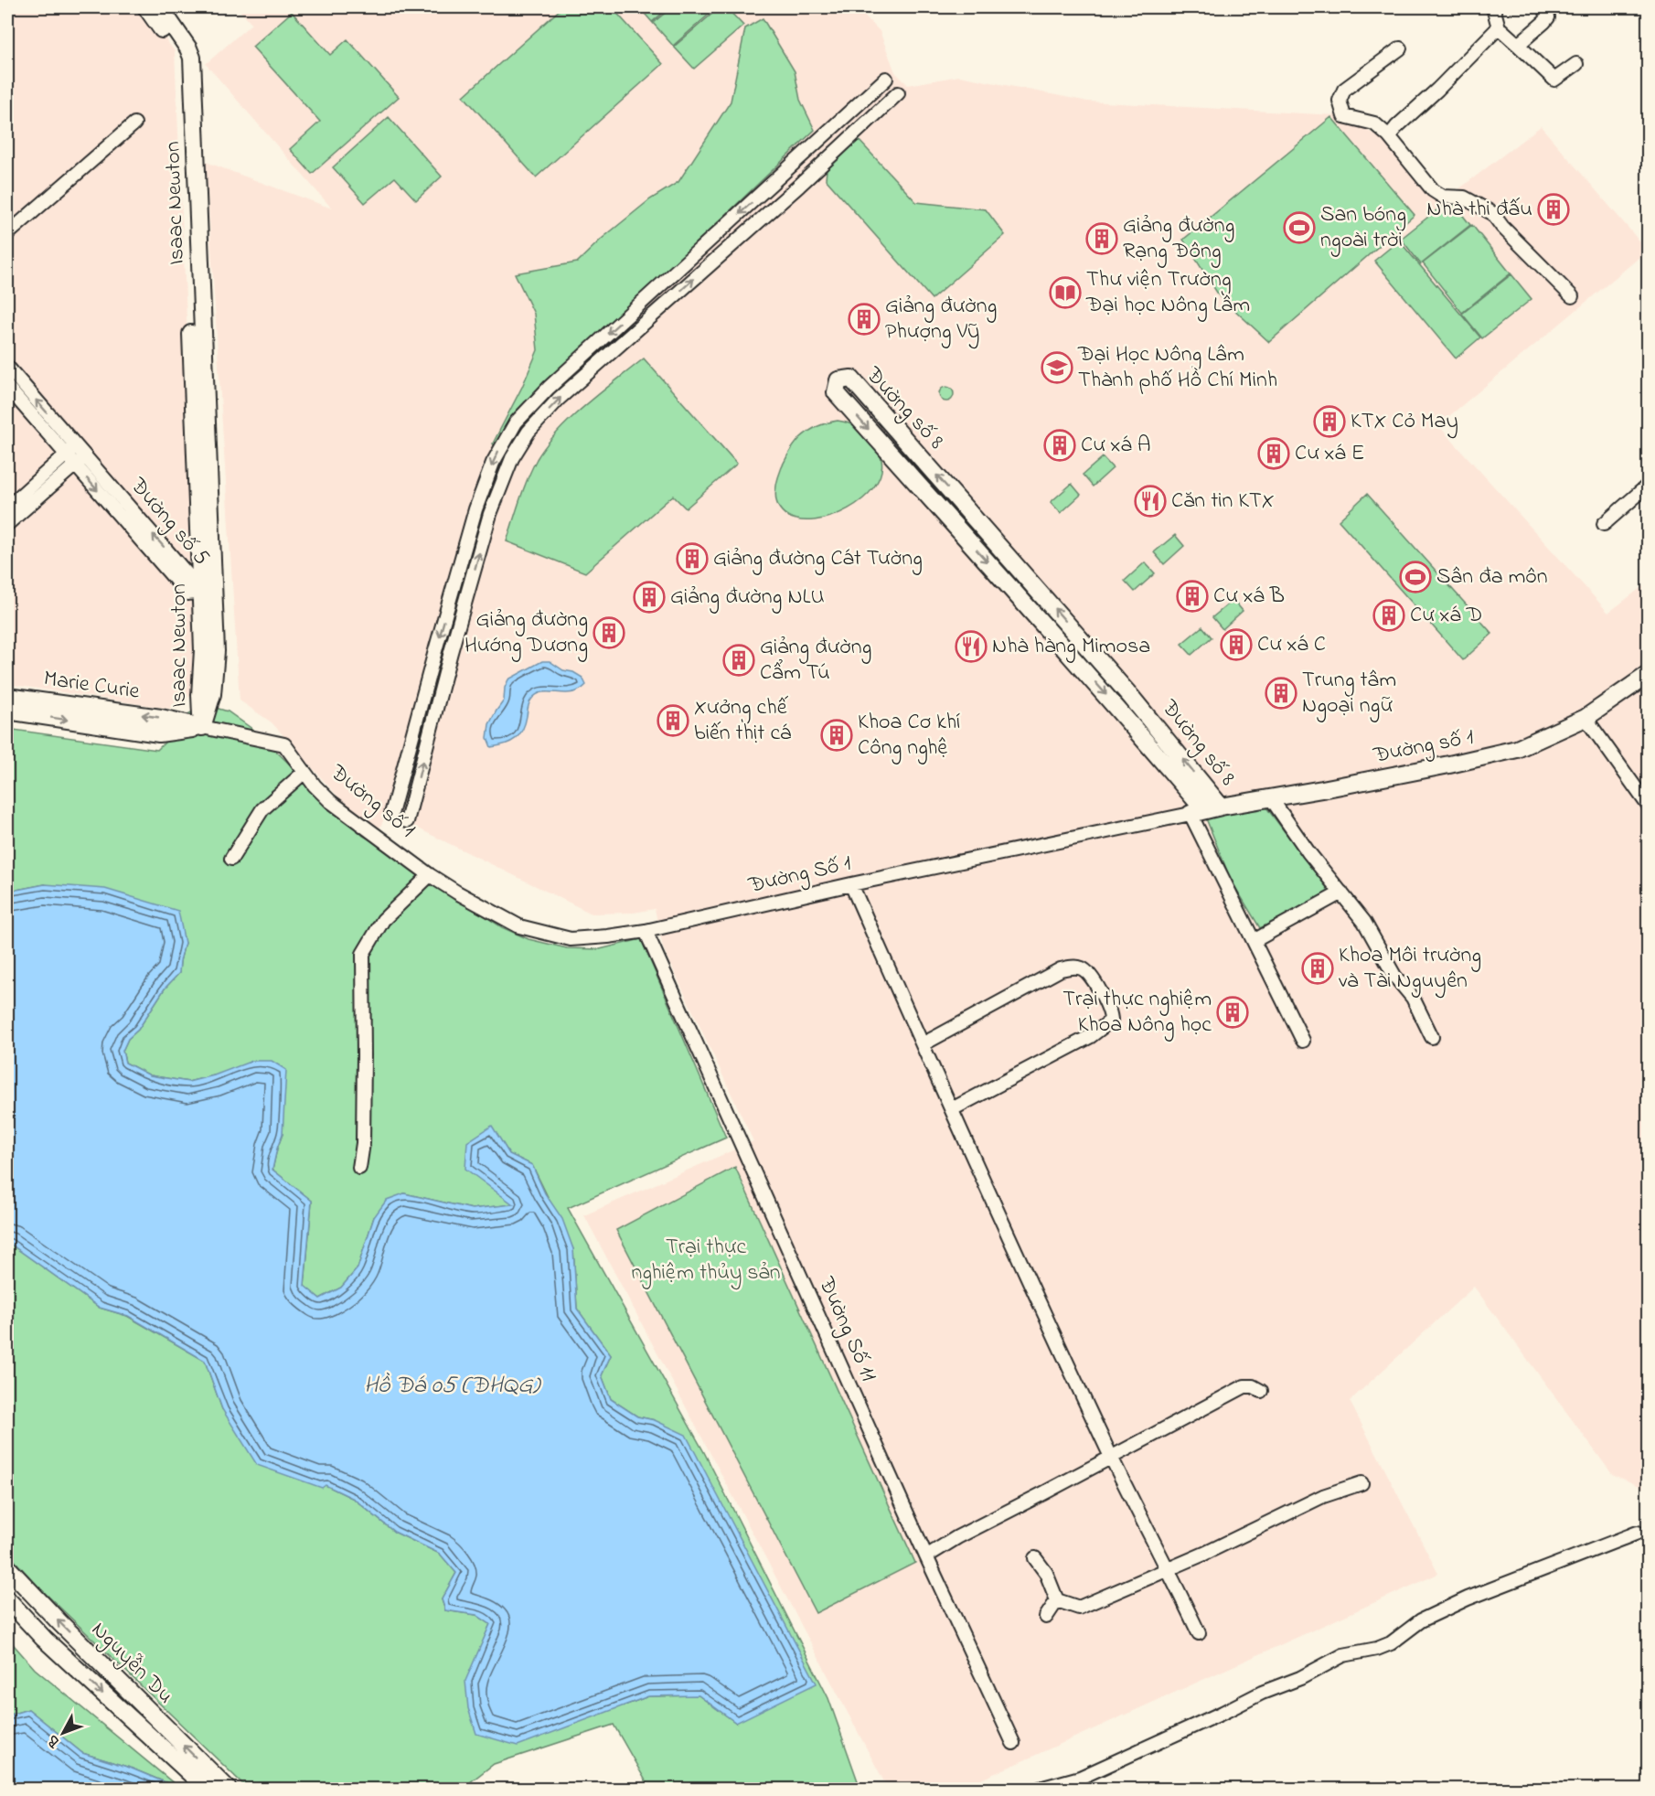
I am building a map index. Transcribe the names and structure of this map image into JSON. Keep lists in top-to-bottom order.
{
  "streets": {
    "street": [
      "Isaac Newton",
      "Đường số 8",
      "Đường số 5",
      "Marie Curie",
      "Đường số 1",
      "Đường Số 1",
      "Đường Số 11",
      "Nguyễn Du"
    ]
  },
  "crossings": [
    ["Isaac Newton", "Marie Curie"],
    ["Isaac Newton", "Đường số 1"],
    ["Đường số 8", "Đường số 1"],
    ["Đường số 8", "Đường Số 1"],
    ["Marie Curie", "Đường số 1"],
    ["Đường số 1", "Đường Số 1"],
    ["Đường Số 1", "Đường Số 11"]
  ],
  "water": ["Hồ Đá 05 (ĐHQG)"],
  "parks": ["Trại thực nghiệm thủy sản"],
  "places": {
    "building": [
      "Nhà thi đấu",
      "Giảng đường Rạng Đông",
      "Giảng đường Phượng Vỹ",
      "KTX Cỏ May",
      "Cư xá A",
      "Cư xá E",
      "Giảng đường Cát Tường",
      "Cư xá B",
      "Giảng đường NLU",
      "Cư xá D",
      "Giảng đường Hướng Dương",
      "Cư xá C",
      "Giảng đường Cẩm Tú",
      "Trung tâm Ngoại ngữ",
      "Xưởng chế biến thịt cá",
      "Khoa Cơ khí Công nghệ",
      "Khoa Môi trường và Tài Nguyên",
      "Trại thực nghiệm Khoa Nông học"
    ],
    "sports": ["San bóng ngoài trời", "Sân đa môn"],
    "library": ["Thư viện Trường Đại học Nông Lâm"],
    "school or university": ["Đại Học Nông Lâm Thành phố Hồ Chí Minh"],
    "restaurant": ["Căn tin KTX", "Nhà hàng Mimosa"]
  },
  "north": "bottom left"
}
